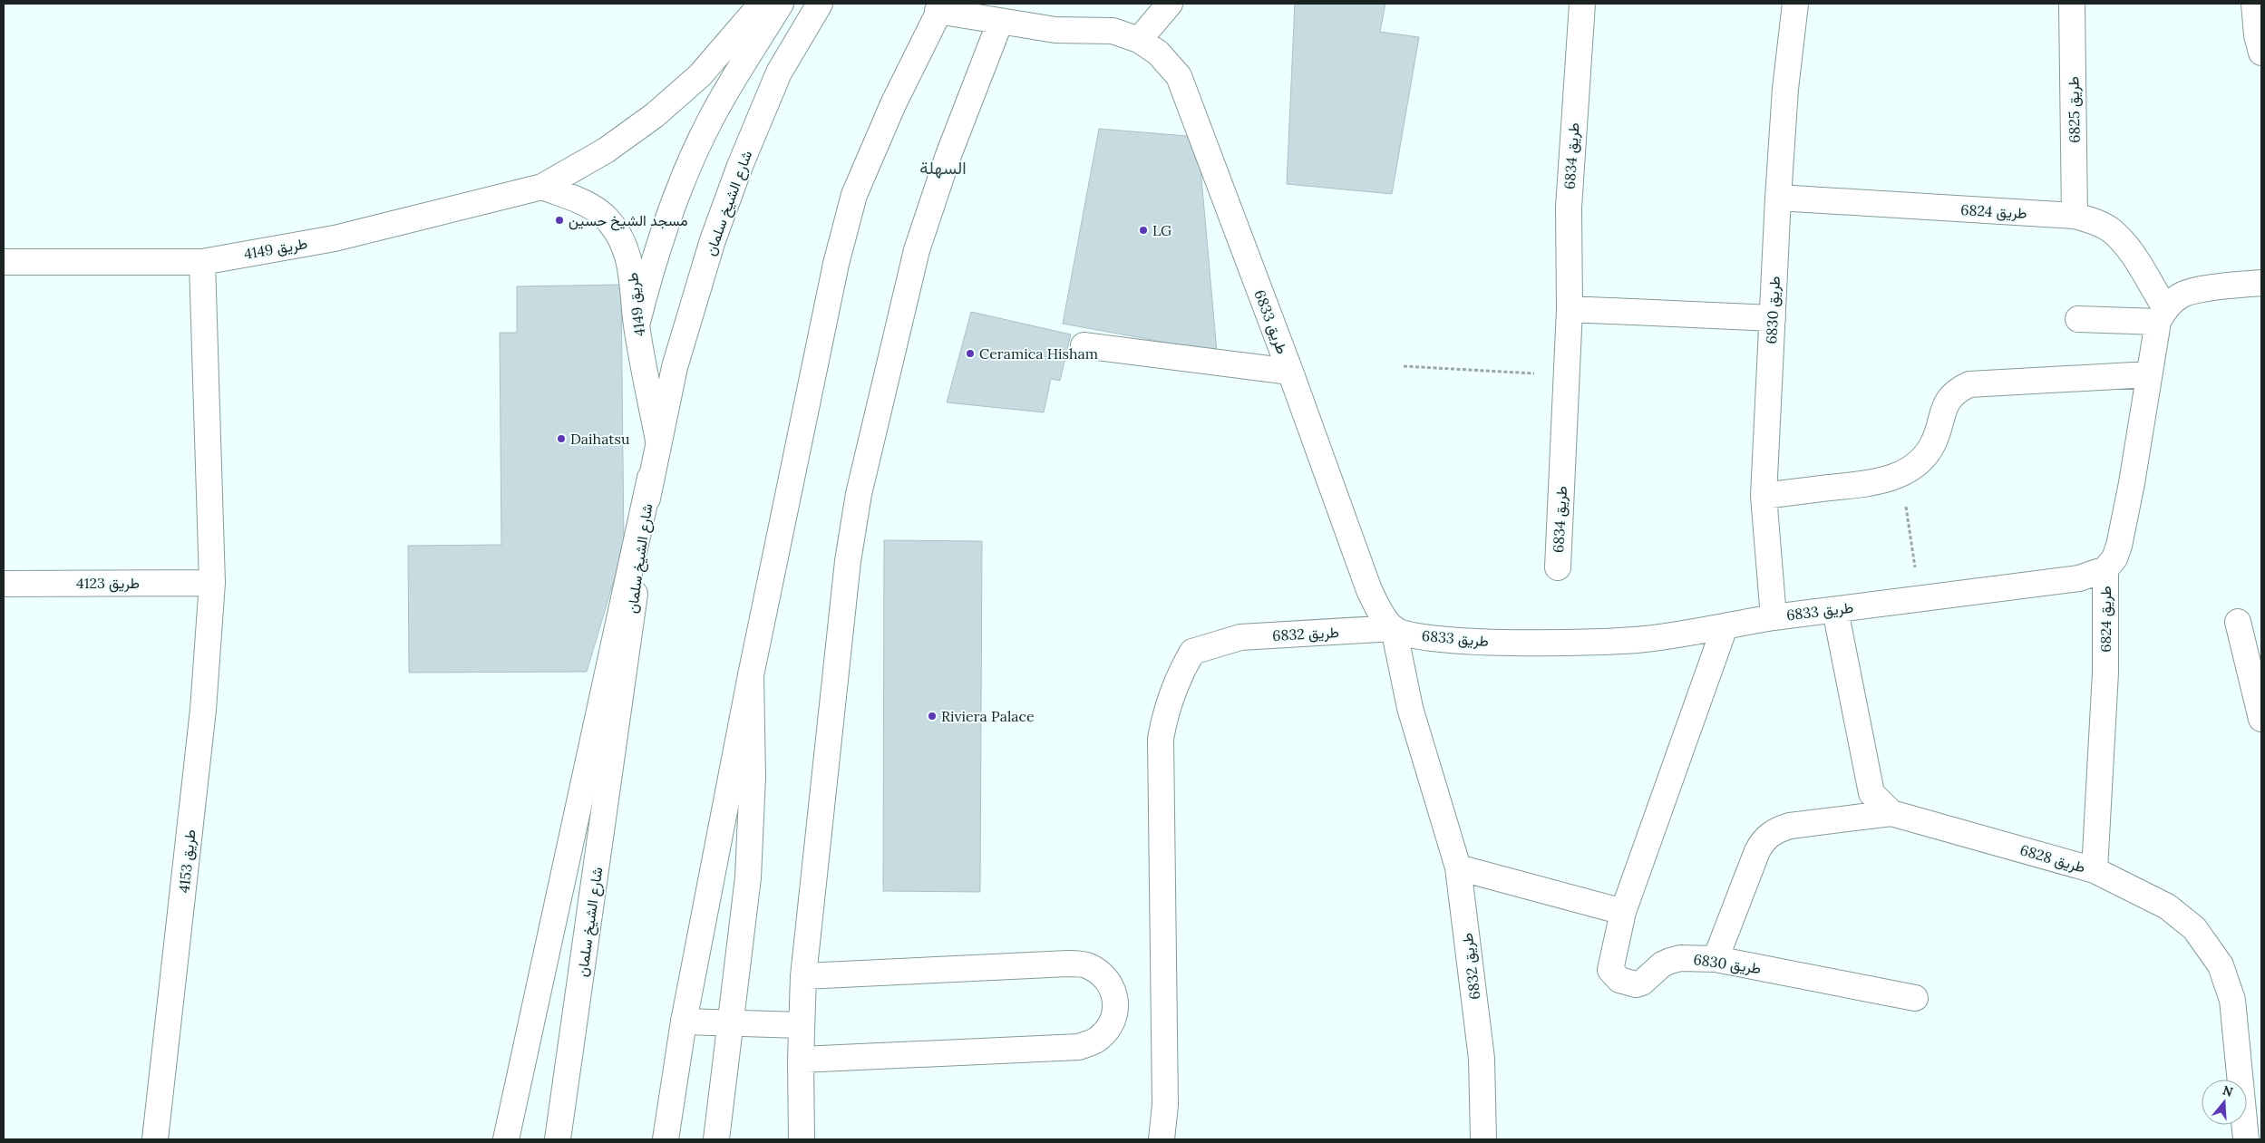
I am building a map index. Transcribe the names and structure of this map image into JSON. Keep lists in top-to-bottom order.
{
  "streets": {
    "main road": [
      "طريق 6825",
      "طريق 6834",
      "شارع الشيخ سلمان",
      "طريق 6824",
      "طريق 4149",
      "طريق 6830",
      "طريق 6833",
      "طريق 4123",
      "طريق 6832",
      "طريق 6828",
      "طريق 4153"
    ]
  },
  "crossings": [
    ["طريق 6825", "طريق 6824"],
    ["شارع الشيخ سلمان", "طريق 4149"],
    ["طريق 6824", "طريق 6830"],
    ["طريق 6824", "طريق 6833"],
    ["طريق 6824", "طريق 6828"],
    ["طريق 4149", "طريق 4153"],
    ["طريق 6830", "طريق 6833"],
    ["طريق 6833", "طريق 6832"],
    ["طريق 6833", "طريق 6828"],
    ["طريق 4123", "طريق 4153"]
  ],
  "districts": ["السهلة"],
  "places": [
    "مسجد الشيخ حسين",
    "LG",
    "Ceramica Hisham",
    "Daihatsu",
    "Riviera Palace"
  ],
  "north": "top"
}
